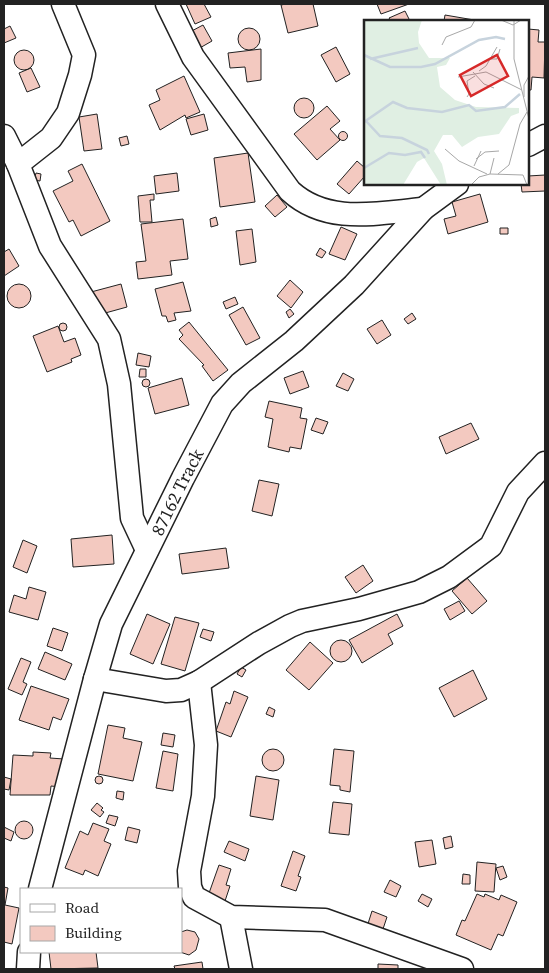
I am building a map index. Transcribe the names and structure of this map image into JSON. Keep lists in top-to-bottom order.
{
  "streets": {
    "street": ["87162 Track"]
  },
  "legend": ["Road", "Building"]
}
